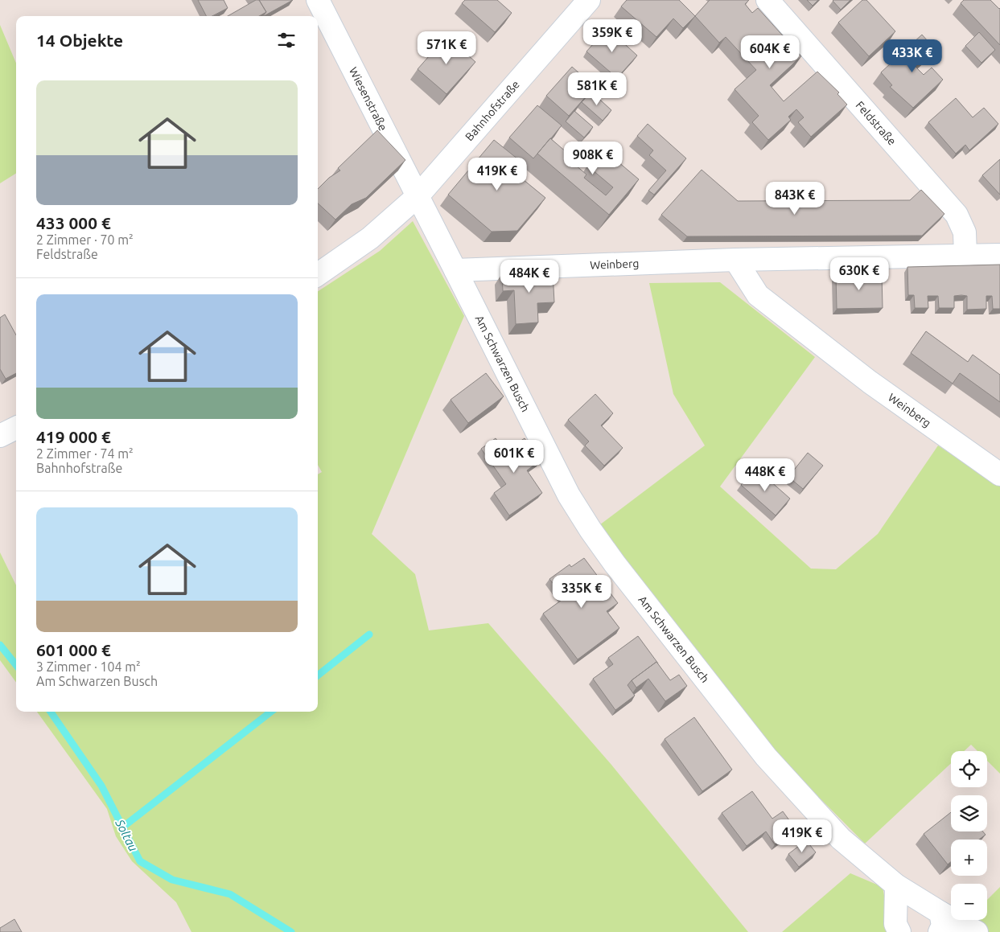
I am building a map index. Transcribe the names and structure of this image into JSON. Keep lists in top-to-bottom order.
{
  "streets": {
    "street": [
      "Wiesenstraße",
      "Bahnhofstraße",
      "Feldstraße",
      "Weinberg",
      "Am Schwarzen Busch"
    ]
  },
  "crossings": [
    ["Wiesenstraße", "Bahnhofstraße"],
    ["Feldstraße", "Weinberg"],
    ["Weinberg", "Am Schwarzen Busch"]
  ],
  "water": ["Soltau"],
  "page": {
    "heading": "14 Objekte",
    "price": [
      "359K €",
      "571K €",
      "604K €",
      "433K €",
      "581K €",
      "908K €",
      "419K €",
      "843K €",
      "630K €",
      "484K €",
      "601K €",
      "448K €",
      "335K €",
      "419K €"
    ],
    "list": [
      {
        "name": "433 000 €",
        "note": "2 Zimmer · 70 m² · Feldstraße"
      },
      {
        "name": "419 000 €",
        "note": "2 Zimmer · 74 m² · Bahnhofstraße"
      },
      {
        "name": "601 000 €",
        "note": "3 Zimmer · 104 m² · Am Schwarzen Busch"
      }
    ],
    "map_buttons": ["+", "−"]
  }
}
